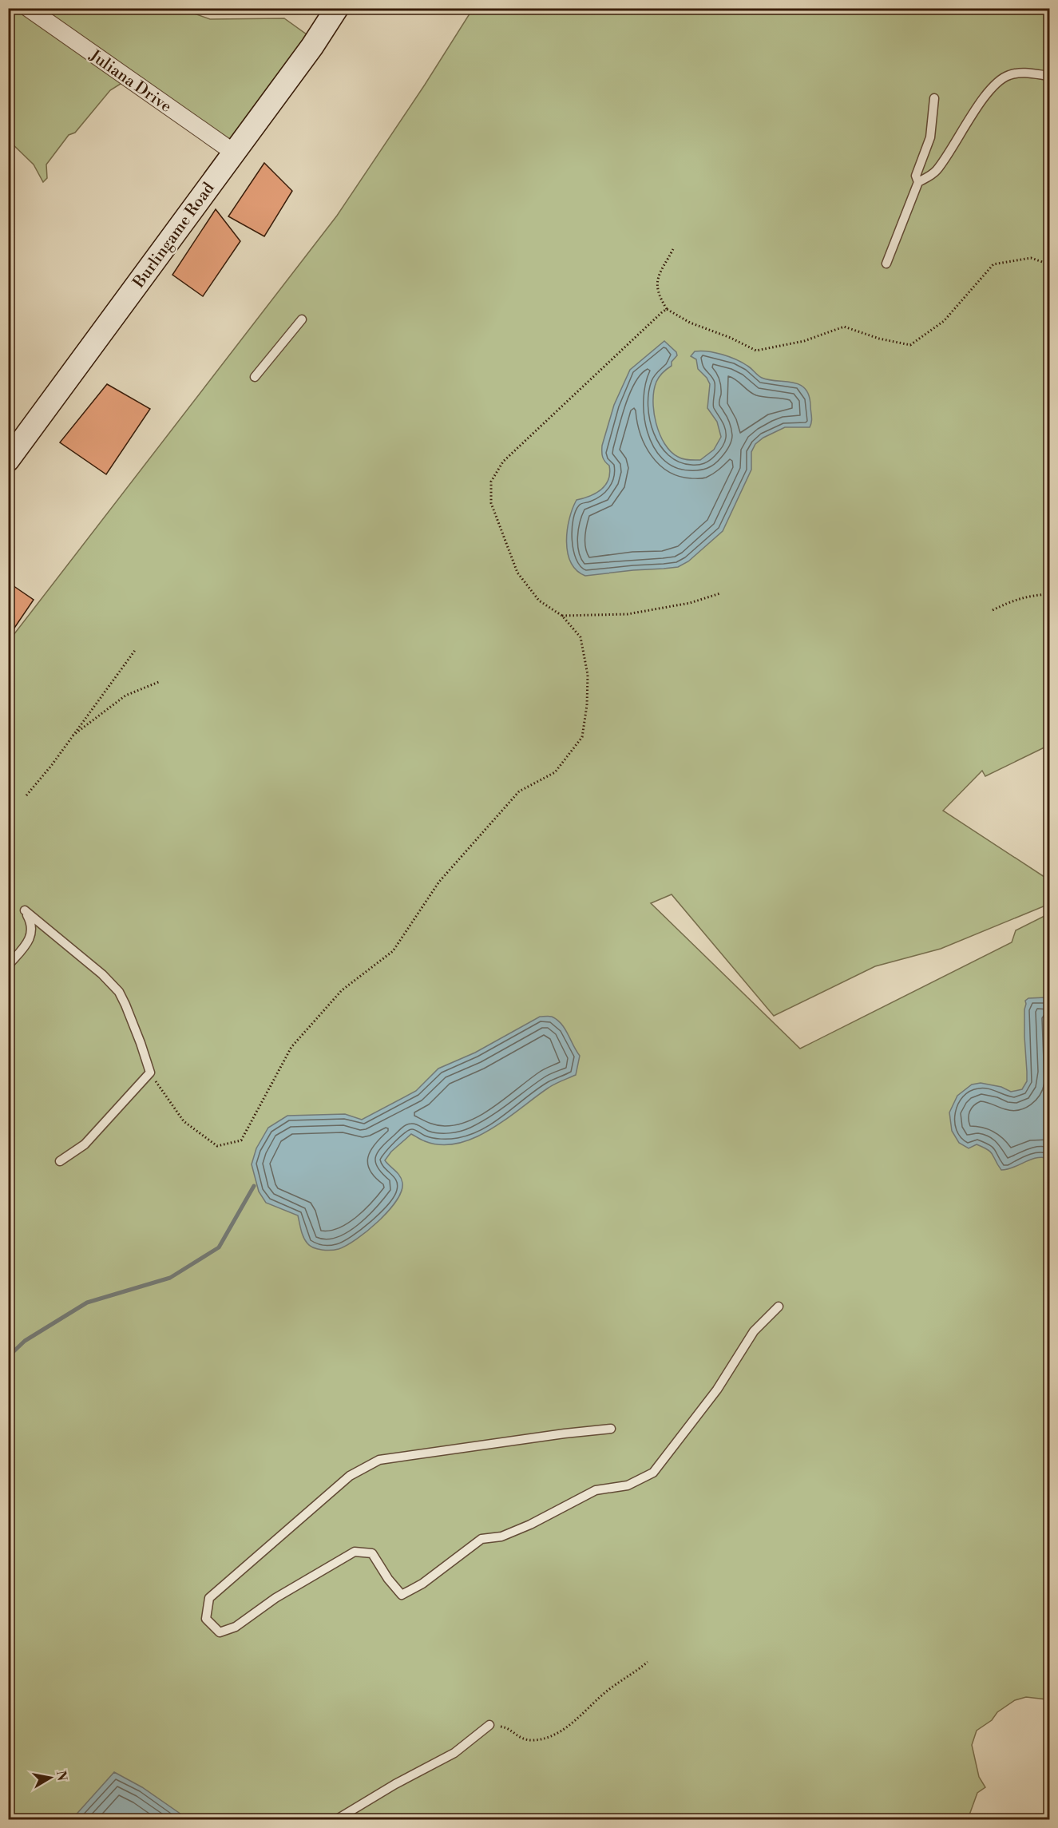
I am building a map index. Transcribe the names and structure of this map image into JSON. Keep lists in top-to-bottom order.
{
  "streets": {
    "street": ["Juliana Drive", "Burlingame Road"]
  },
  "crossings": [
    ["Juliana Drive", "Burlingame Road"]
  ],
  "north": "right"
}
